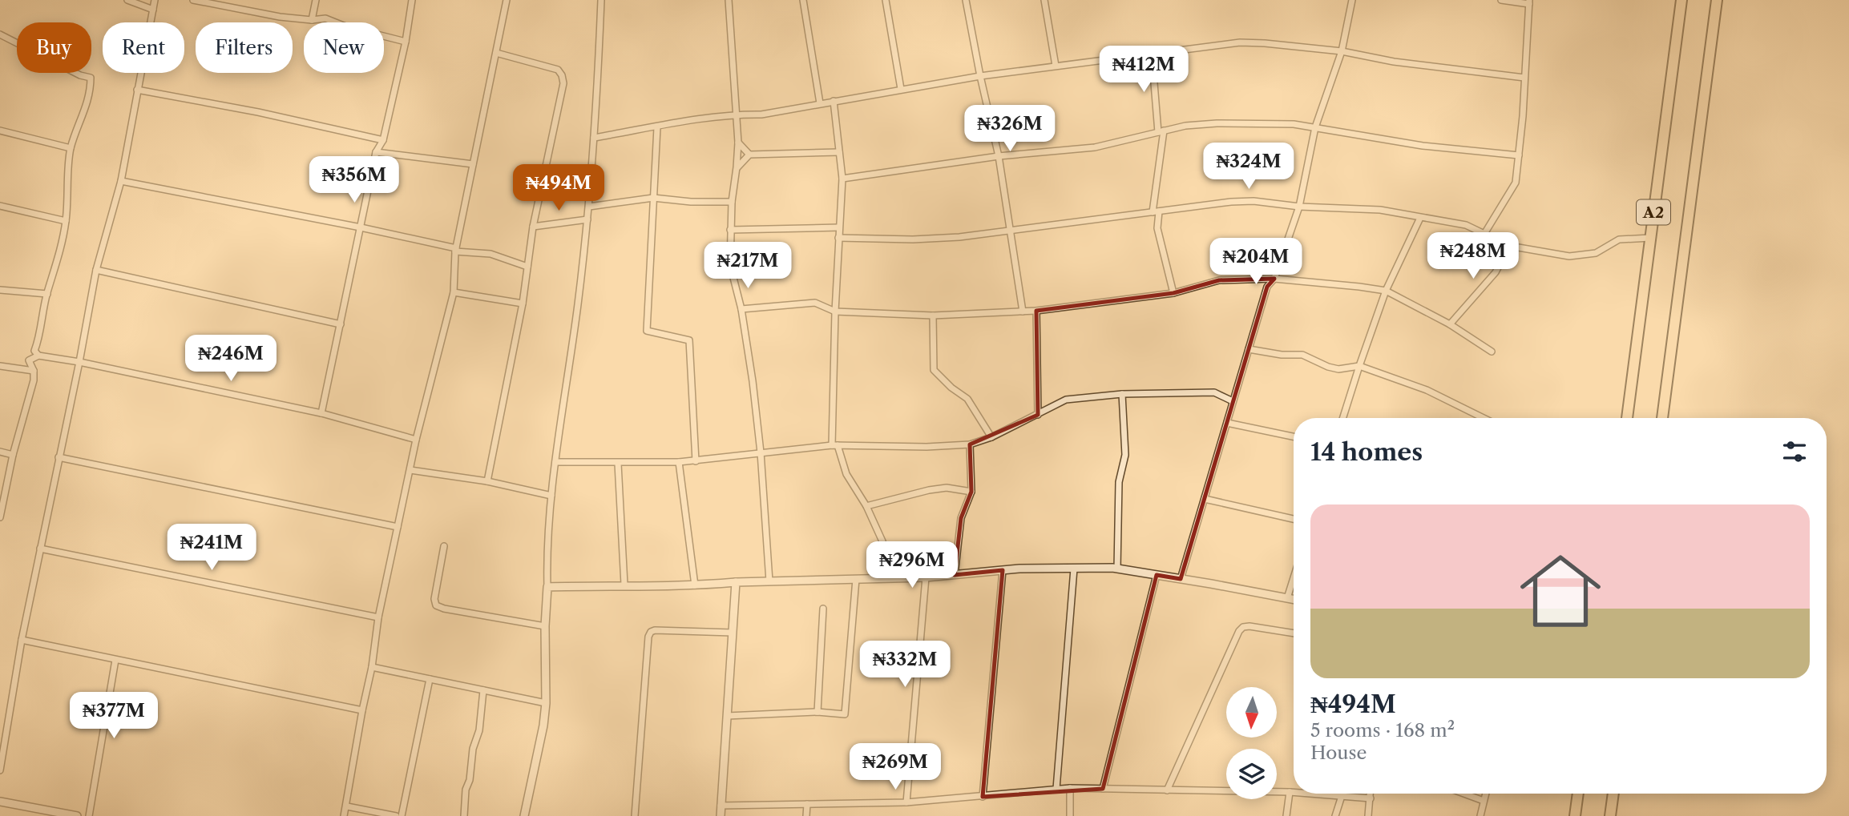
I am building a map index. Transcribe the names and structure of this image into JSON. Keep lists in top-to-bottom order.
{
  "streets": {
    "highway": ["A2"]
  },
  "north": "bottom",
  "page": {
    "chip": [
      "Buy",
      "Rent",
      "Filters",
      "New"
    ],
    "price": [
      "₦412M",
      "₦326M",
      "₦324M",
      "₦356M",
      "₦494M",
      "₦248M",
      "₦204M",
      "₦217M",
      "₦246M",
      "₦241M",
      "₦296M",
      "₦332M",
      "₦377M",
      "₦269M"
    ],
    "heading": "14 homes",
    "list": [
      {
        "name": "₦494M",
        "note": "5 rooms · 168 m² · House"
      }
    ]
  }
}
